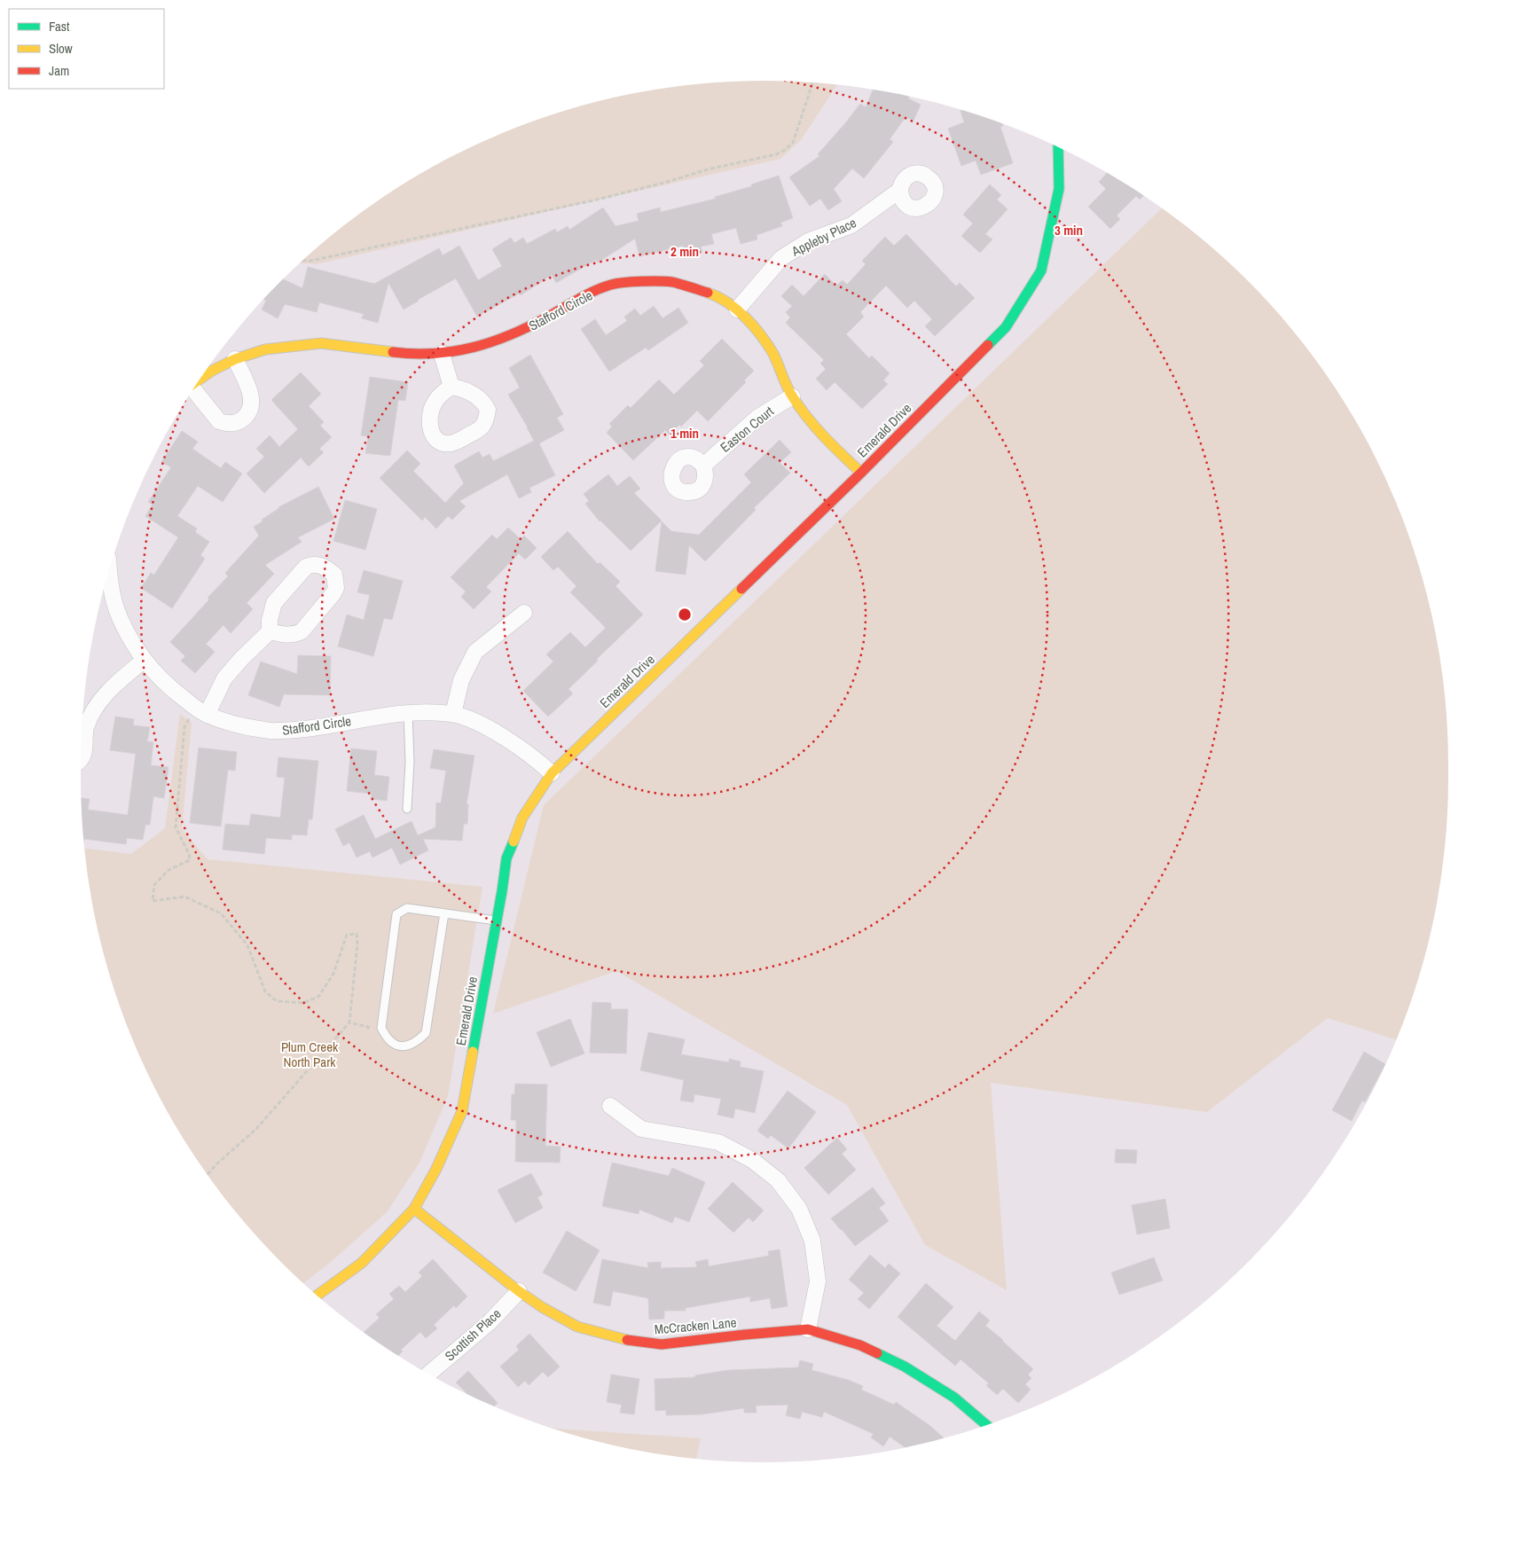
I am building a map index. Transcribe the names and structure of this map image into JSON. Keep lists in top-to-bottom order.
{
  "streets": {
    "street": [
      "Appleby Place",
      "Stafford Circle",
      "Easton Court",
      "Emerald Drive",
      "McCracken Lane",
      "Scottish Place"
    ]
  },
  "crossings": [
    ["Appleby Place", "Stafford Circle"],
    ["Stafford Circle", "Easton Court"],
    ["Stafford Circle", "Emerald Drive"],
    ["Emerald Drive", "McCracken Lane"],
    ["McCracken Lane", "Scottish Place"]
  ],
  "parks": ["Plum Creek North Park"],
  "legend": ["Fast", "Slow", "Jam"],
  "rings": ["3 min", "2 min", "1 min"]
}
